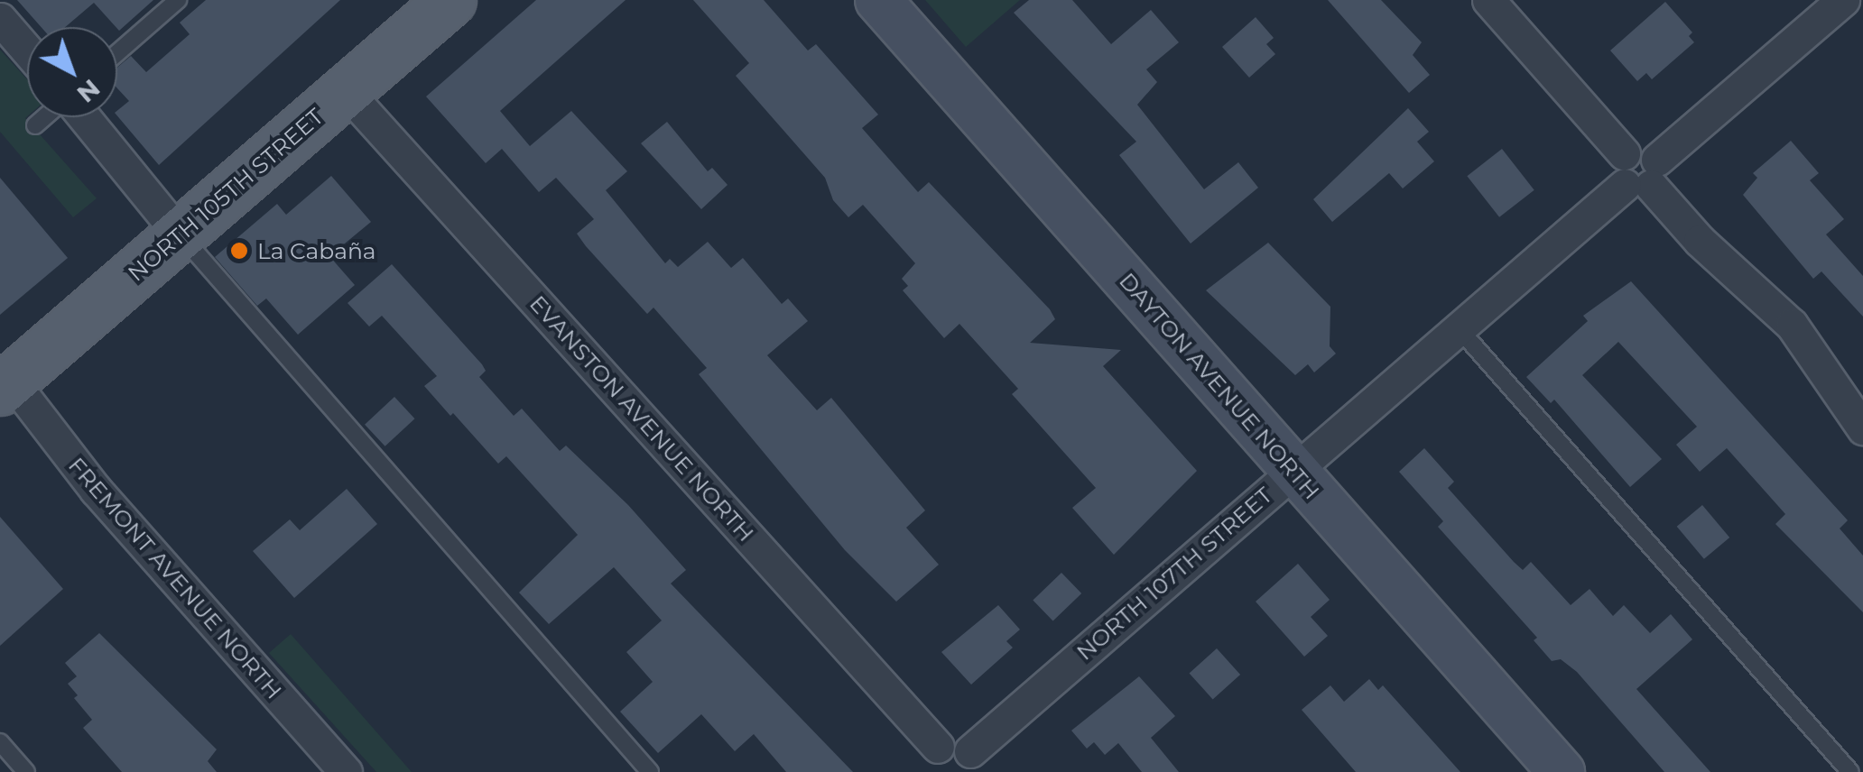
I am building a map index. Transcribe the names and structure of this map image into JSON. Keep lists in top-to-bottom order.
{
  "streets": {
    "main road": ["NORTH 105TH STREET"],
    "street": [
      "DAYTON AVENUE NORTH",
      "EVANSTON AVENUE NORTH",
      "NORTH 107TH STREET",
      "FREMONT AVENUE NORTH"
    ]
  },
  "crossings": [
    ["NORTH 105TH STREET", "EVANSTON AVENUE NORTH"],
    ["NORTH 105TH STREET", "FREMONT AVENUE NORTH"],
    ["DAYTON AVENUE NORTH", "NORTH 107TH STREET"]
  ],
  "places": ["La Cabaña"],
  "north": "bottom right"
}
